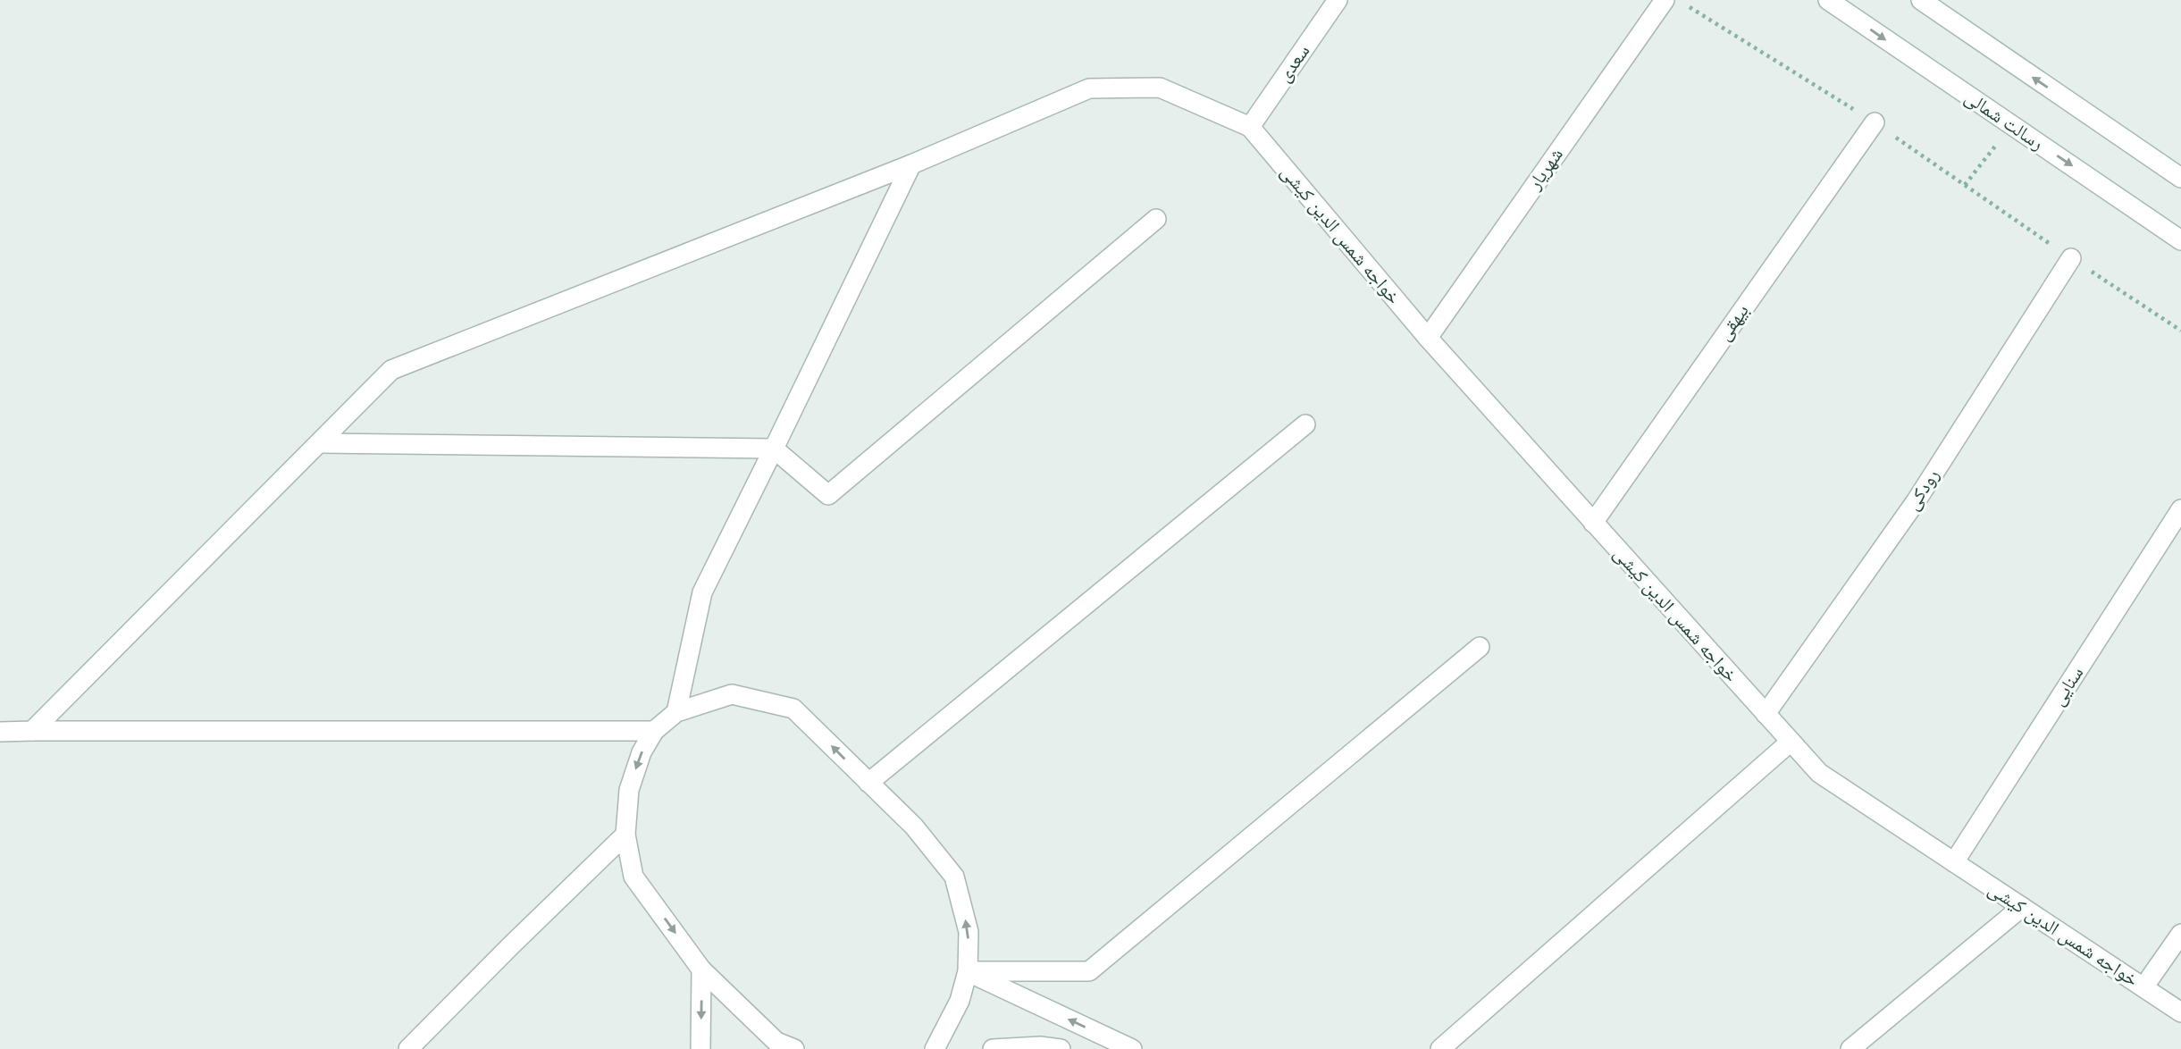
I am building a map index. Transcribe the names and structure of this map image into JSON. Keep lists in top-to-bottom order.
{
  "streets": {
    "street": [
      "سعدی",
      "رسالت شمالی",
      "شهریار",
      "خواجه شمس الدين كيشی",
      "بیهقی",
      "رودکی",
      "سنایی"
    ]
  },
  "crossings": [
    ["سعدی", "خواجه شمس الدين كيشی"],
    ["شهریار", "خواجه شمس الدين كيشی"],
    ["خواجه شمس الدين كيشی", "بیهقی"],
    ["خواجه شمس الدين كيشی", "رودکی"],
    ["خواجه شمس الدين كيشی", "سنایی"]
  ]
}
